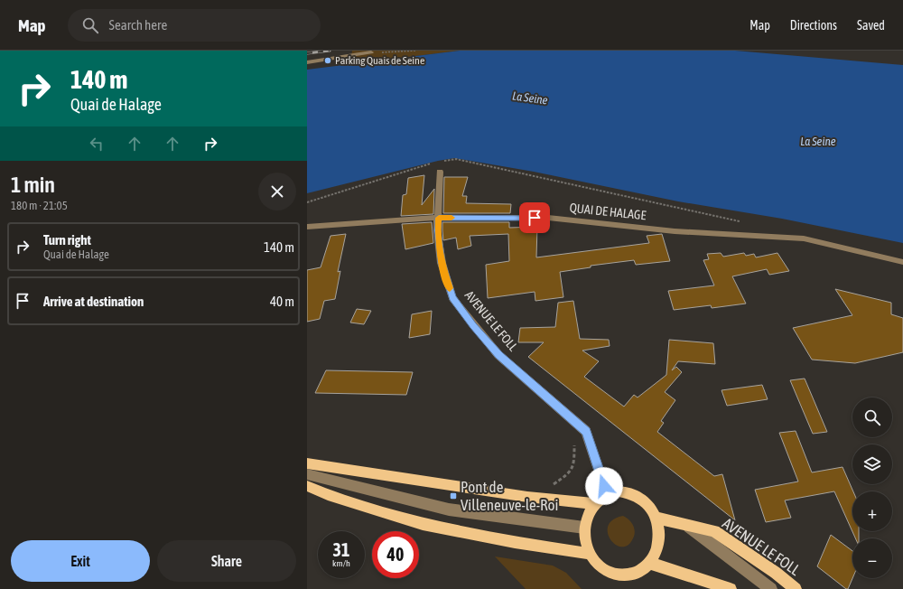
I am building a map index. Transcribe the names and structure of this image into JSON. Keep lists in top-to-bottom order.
{
  "streets": {
    "main road": ["AVENUE LE FOLL"],
    "street": ["QUAI DE HALAGE"]
  },
  "crossings": [
    ["QUAI DE HALAGE", "AVENUE LE FOLL"]
  ],
  "water": ["La Seine"],
  "places": {
    "other": ["Parking Quais de Seine"],
    "transit": ["Pont de Villeneuve-le-Roi"]
  },
  "page": {
    "header": "Map",
    "search": "Search here",
    "nav": ["Map", "Directions", "Saved"],
    "turn": ["140 m", "Quai de Halage"],
    "heading": ["1 min", "180 m · 21:05"],
    "list": [
      {
        "name": "Turn right",
        "note": "Quai de Halage",
        "value": "140 m"
      },
      {
        "name": "Arrive at destination",
        "value": "40 m"
      }
    ],
    "map_buttons": ["+", "−"],
    "speed": "31 km/h",
    "limit": "40",
    "buttons": ["Exit", "Share"]
  }
}
